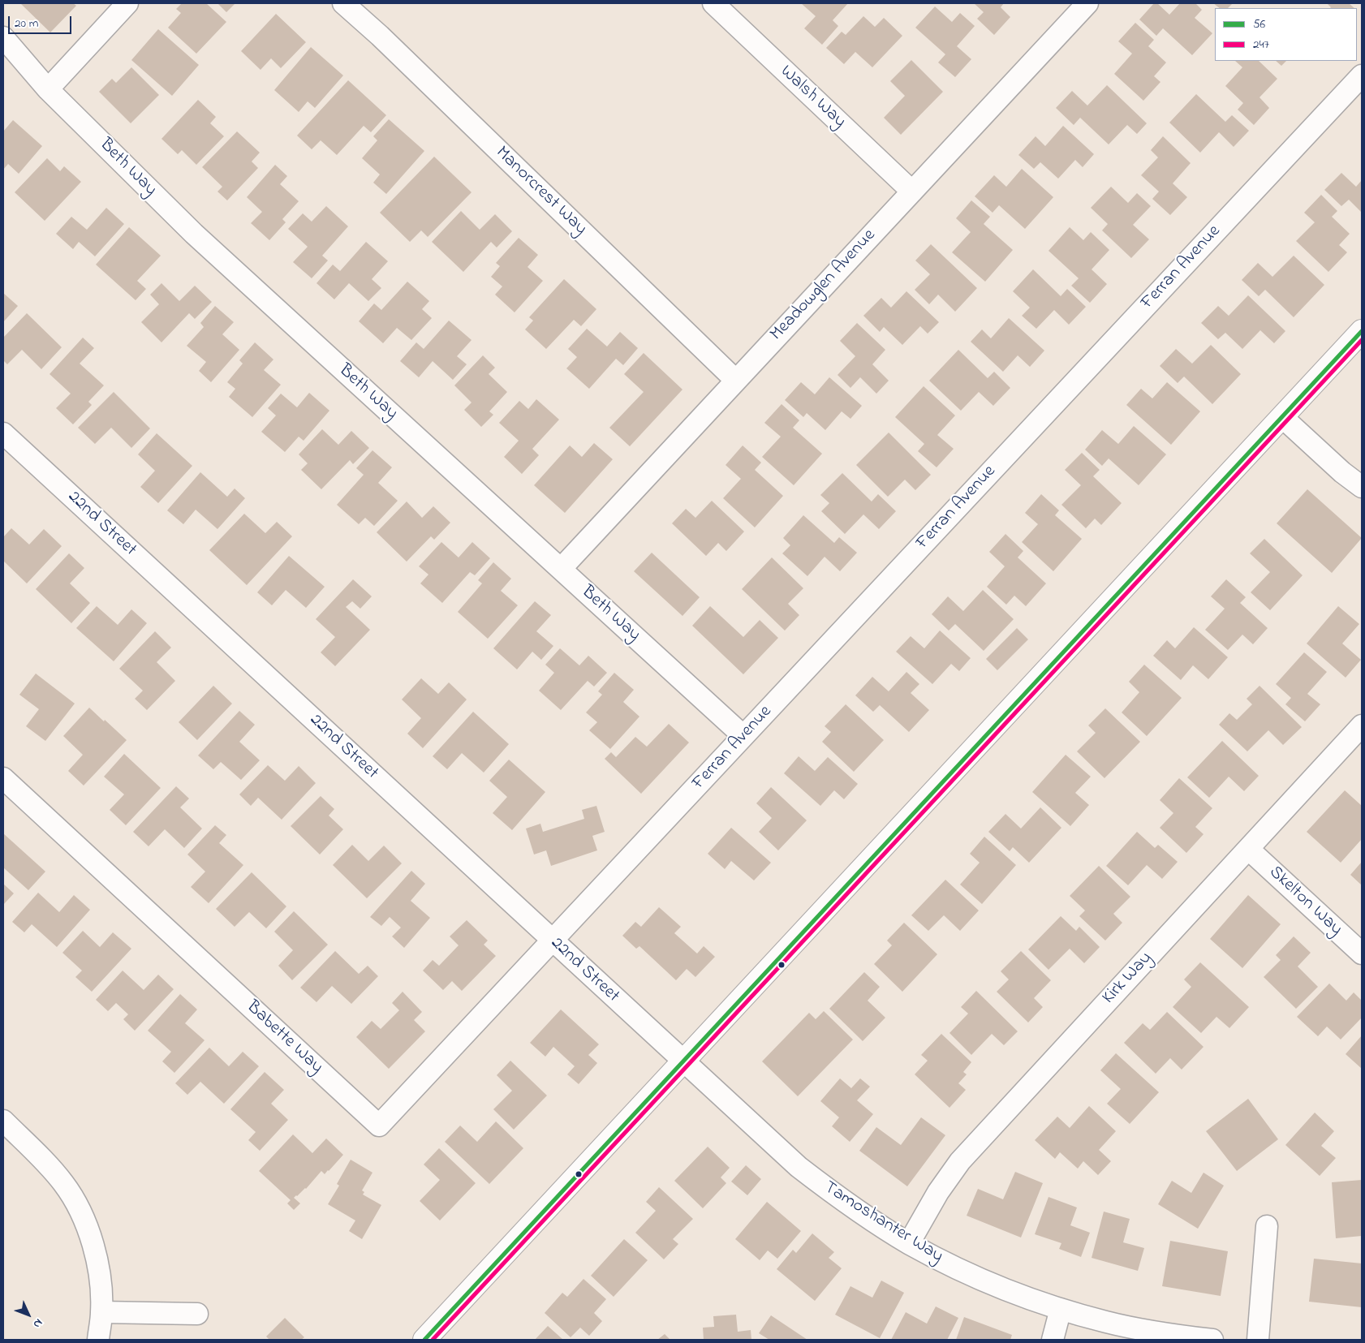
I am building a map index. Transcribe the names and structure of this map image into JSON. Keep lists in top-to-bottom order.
{
  "streets": {
    "street": [
      "Walsh Way",
      "Beth Way",
      "Manorcrest Way",
      "Ferran Avenue",
      "Meadowglen Avenue",
      "22nd Street",
      "Skelton Way",
      "Kirk Way",
      "Babette Way",
      "Tamoshanter Way"
    ]
  },
  "crossings": [
    ["Walsh Way", "Meadowglen Avenue"],
    ["Beth Way", "Ferran Avenue"],
    ["Beth Way", "Meadowglen Avenue"],
    ["Manorcrest Way", "Meadowglen Avenue"],
    ["Ferran Avenue", "22nd Street"],
    ["Ferran Avenue", "Babette Way"],
    ["22nd Street", "Babette Way"],
    ["22nd Street", "Tamoshanter Way"],
    ["Skelton Way", "Kirk Way"],
    ["Kirk Way", "Tamoshanter Way"]
  ],
  "lines": ["transit line 56", "transit line 247"],
  "legend": ["56", "247"],
  "scale_bar": "20 m",
  "north": "bottom right"
}
